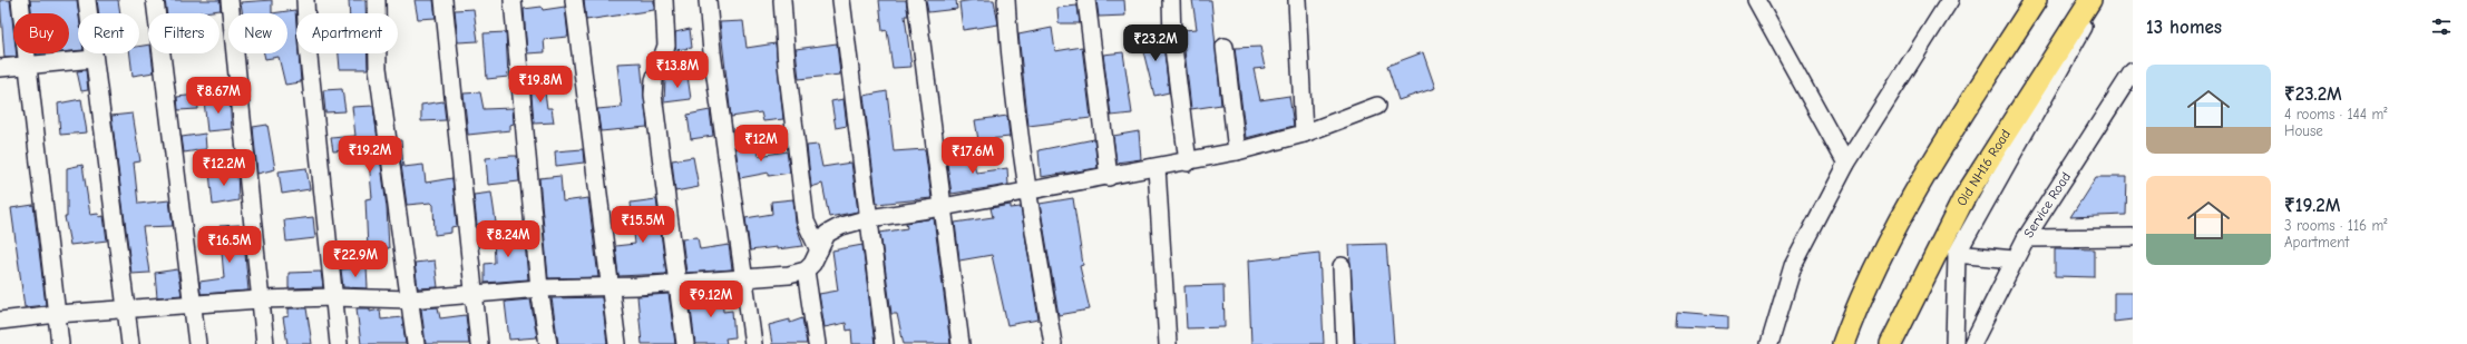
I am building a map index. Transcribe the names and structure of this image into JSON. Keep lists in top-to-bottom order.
{
  "streets": {
    "main road": ["Old NH16 Road"],
    "street": ["Service Road"]
  },
  "page": {
    "heading": "13 homes",
    "chip": [
      "Buy",
      "Rent",
      "Filters",
      "New",
      "Apartment"
    ],
    "price": [
      "₹23.2M",
      "₹13.8M",
      "₹19.8M",
      "₹8.67M",
      "₹12M",
      "₹19.2M",
      "₹17.6M",
      "₹12.2M",
      "₹15.5M",
      "₹8.24M",
      "₹16.5M",
      "₹22.9M",
      "₹9.12M"
    ],
    "list": [
      {
        "name": "₹23.2M",
        "note": "4 rooms · 144 m² · House"
      },
      {
        "name": "₹19.2M",
        "note": "3 rooms · 116 m² · Apartment"
      }
    ]
  }
}
